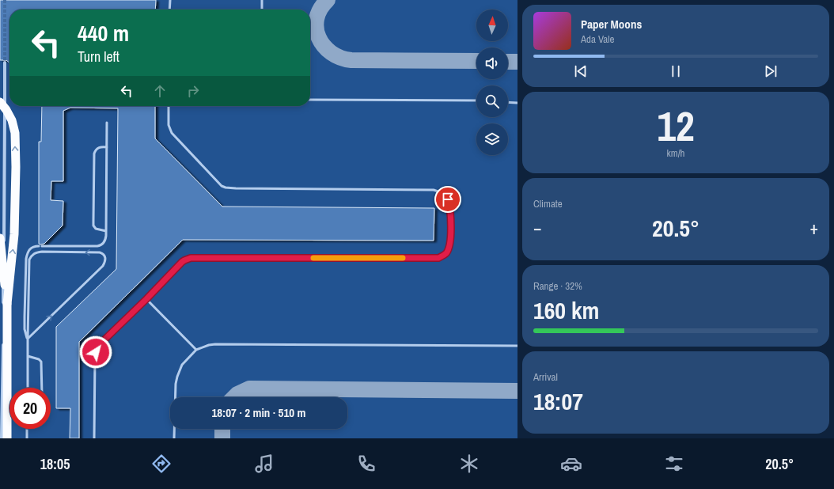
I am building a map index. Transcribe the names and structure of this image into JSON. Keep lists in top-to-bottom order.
{
  "north": "top",
  "page": {
    "turn": ["440 m", "Turn left"],
    "song": ["Paper Moons", "Ada Vale"],
    "tile": [
      ["12", "km/h"],
      "Climate",
      ["Range · 32%", "160 km"],
      ["Arrival", "18:07"]
    ],
    "heat": ["−", "20.5°", "+"],
    "limit": "20",
    "trip": "18:07 · 2 min · 510 m",
    "tabs": ["18:05", "20.5°"]
  }
}
